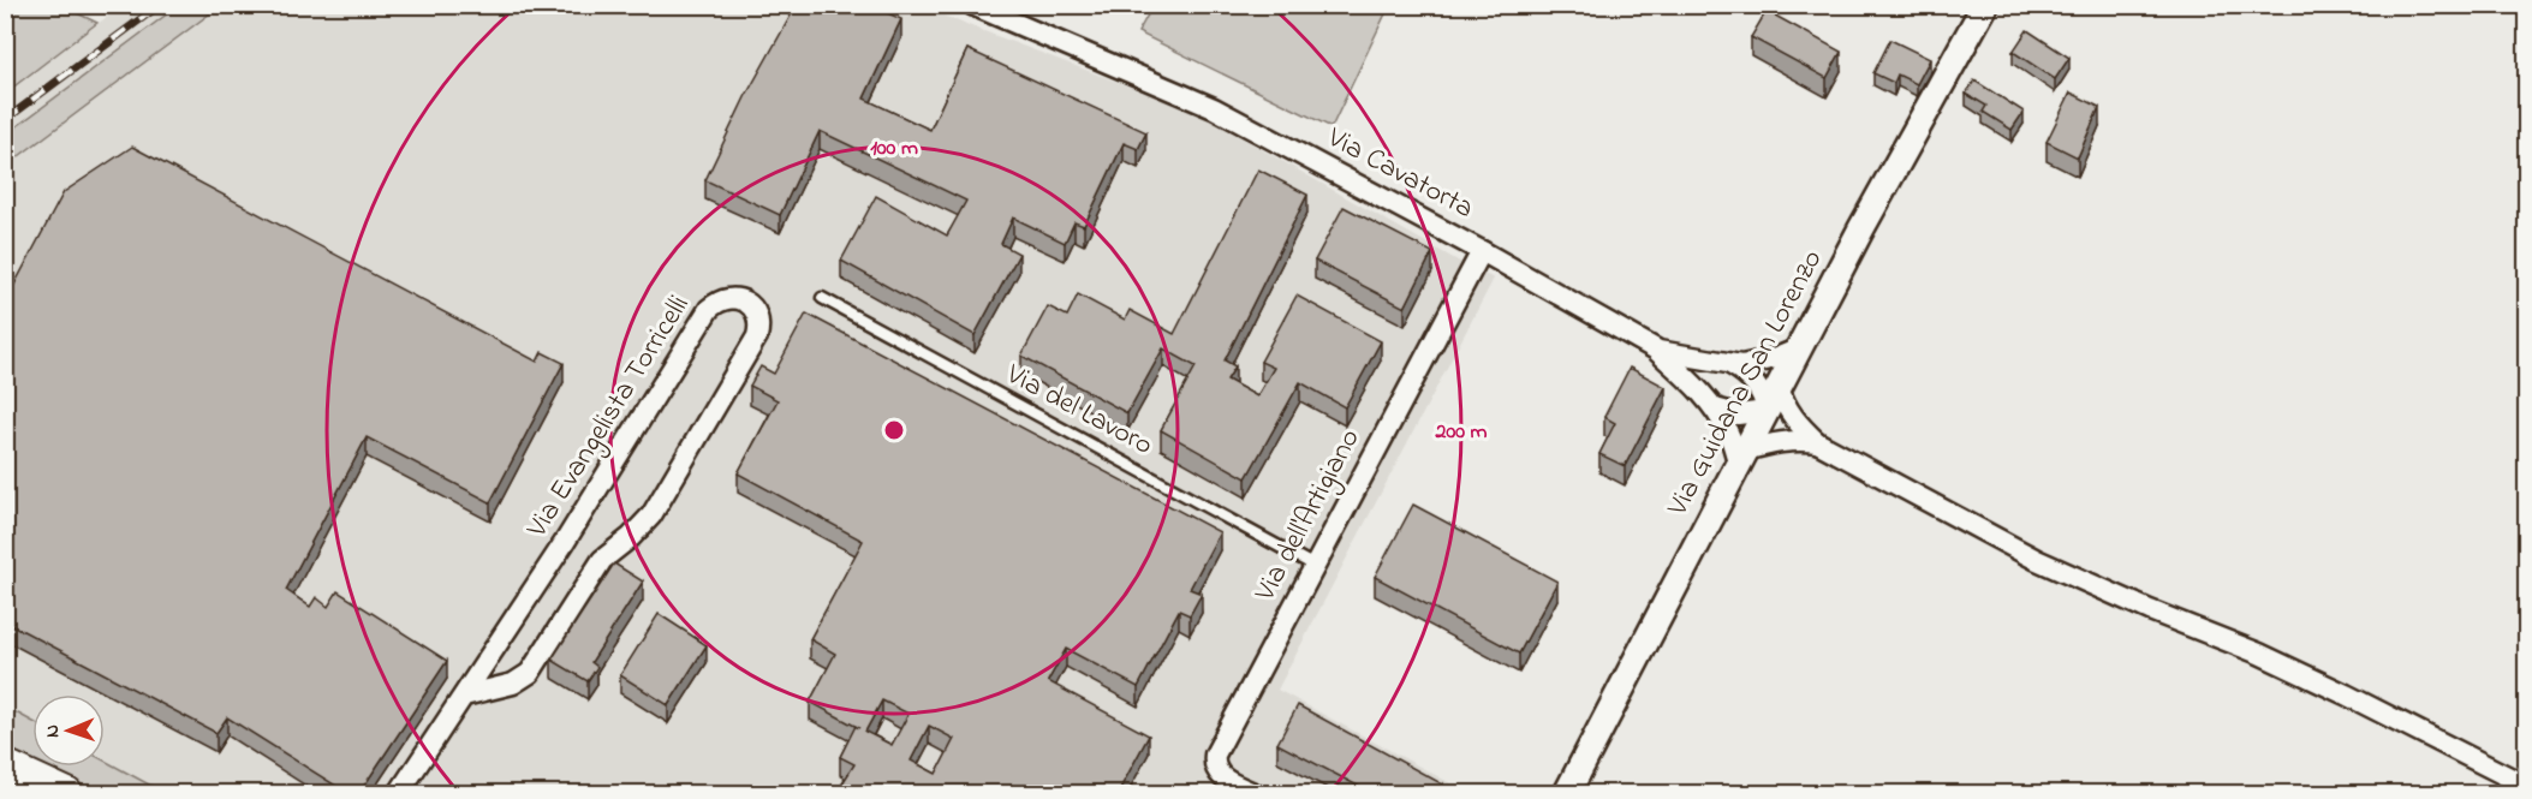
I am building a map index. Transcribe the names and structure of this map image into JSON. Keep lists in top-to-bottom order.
{
  "streets": {
    "street": [
      "Via Cavatorta",
      "Via Guidana San Lorenzo",
      "Via Evangelista Torricelli",
      "Via dell'Artigiano"
    ],
    "lane": ["Via del Lavoro"]
  },
  "crossings": [
    ["Via Cavatorta", "Via Guidana San Lorenzo"],
    ["Via Cavatorta", "Via dell'Artigiano"],
    ["Via del Lavoro", "Via dell'Artigiano"]
  ],
  "north": "left",
  "rings": ["100 m", "200 m"]
}
